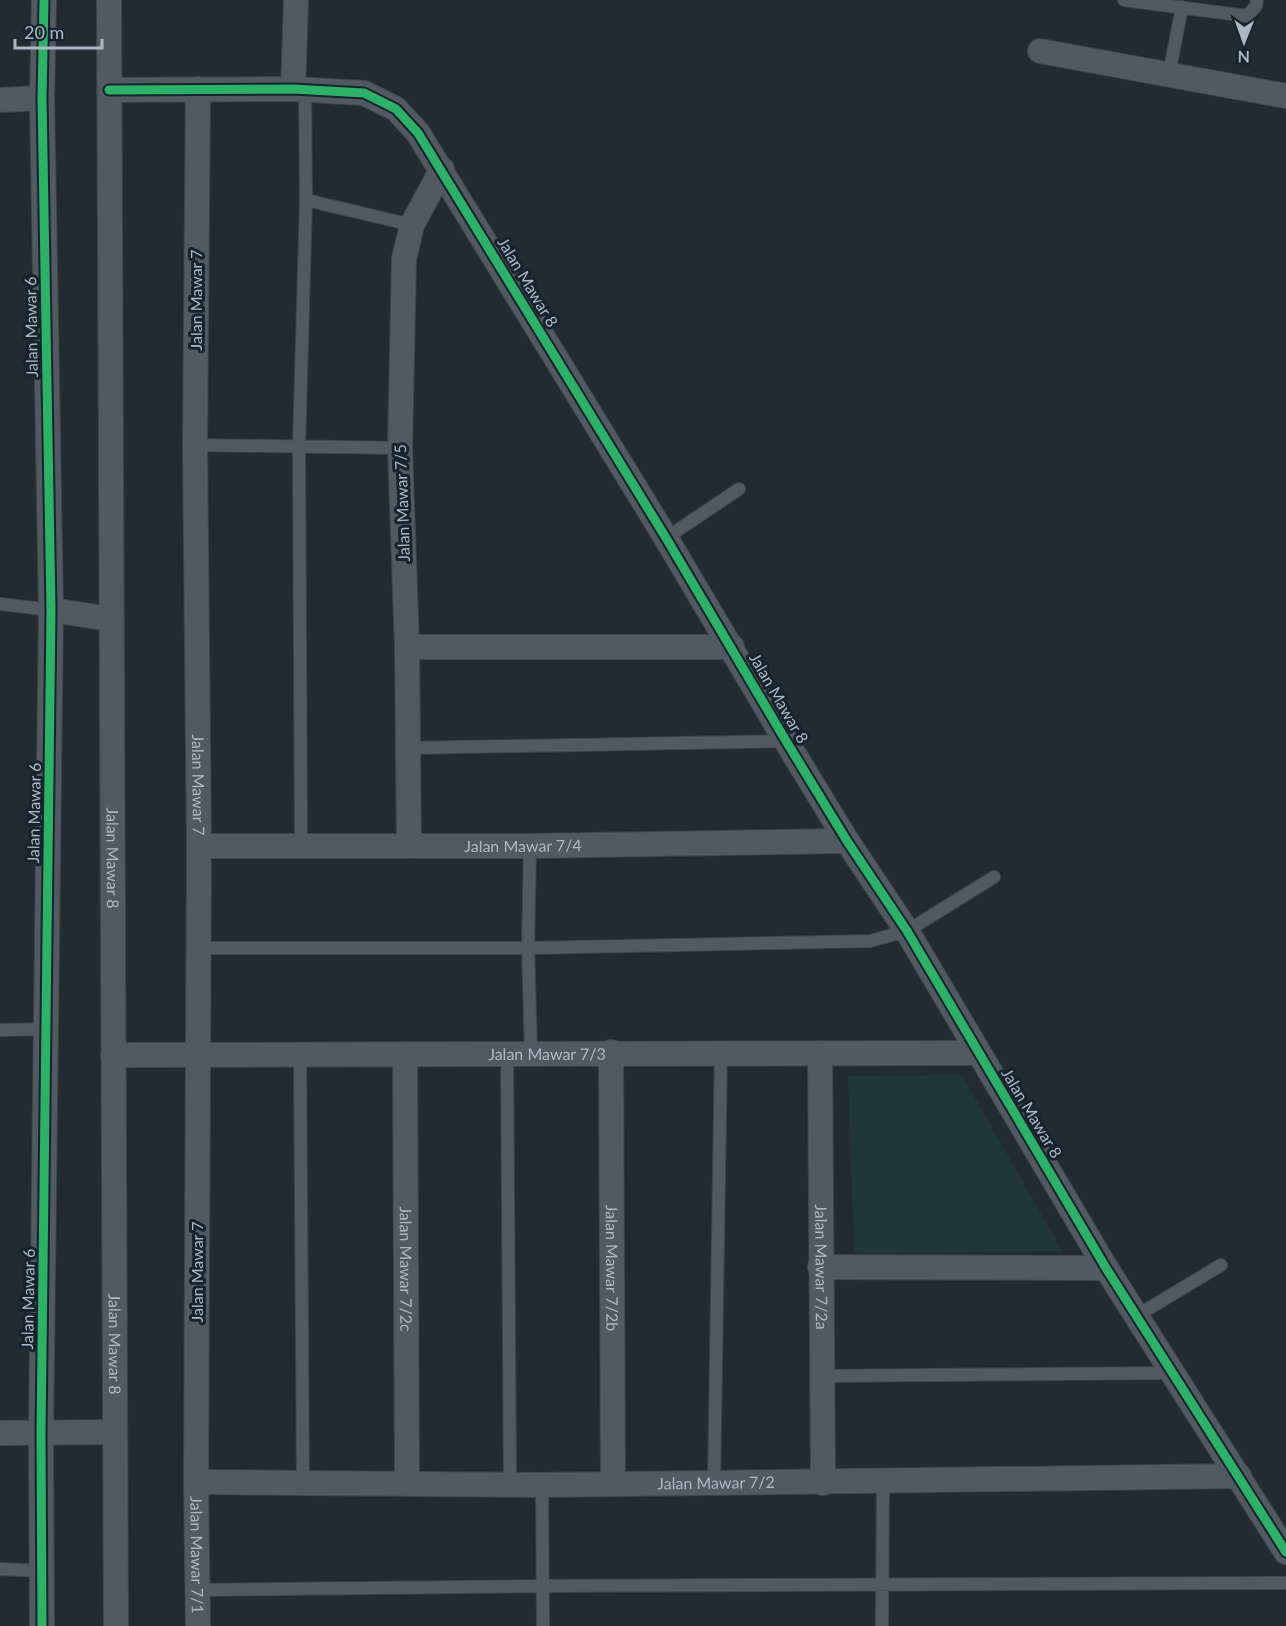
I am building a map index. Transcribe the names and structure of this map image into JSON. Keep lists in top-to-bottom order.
{
  "streets": {
    "street": [
      "Jalan Mawar 8",
      "Jalan Mawar 7",
      "Jalan Mawar 6",
      "Jalan Mawar 7/5",
      "Jalan Mawar 7/4",
      "Jalan Mawar 7/3",
      "Jalan Mawar 7/2b",
      "Jalan Mawar 7/2a",
      "Jalan Mawar 7/2c",
      "Jalan Mawar 7/2",
      "Jalan Mawar 7/1"
    ]
  },
  "crossings": [
    ["Jalan Mawar 8", "Jalan Mawar 7"],
    ["Jalan Mawar 8", "Jalan Mawar 7/5"],
    ["Jalan Mawar 8", "Jalan Mawar 7/4"],
    ["Jalan Mawar 8", "Jalan Mawar 7/3"],
    ["Jalan Mawar 8", "Jalan Mawar 7/2"],
    ["Jalan Mawar 7", "Jalan Mawar 7/4"],
    ["Jalan Mawar 7", "Jalan Mawar 7/3"],
    ["Jalan Mawar 7", "Jalan Mawar 7/2"],
    ["Jalan Mawar 7", "Jalan Mawar 7/1"],
    ["Jalan Mawar 7/5", "Jalan Mawar 7/4"],
    ["Jalan Mawar 7/3", "Jalan Mawar 7/2b"],
    ["Jalan Mawar 7/3", "Jalan Mawar 7/2a"],
    ["Jalan Mawar 7/3", "Jalan Mawar 7/2c"],
    ["Jalan Mawar 7/2b", "Jalan Mawar 7/2"],
    ["Jalan Mawar 7/2a", "Jalan Mawar 7/2"],
    ["Jalan Mawar 7/2c", "Jalan Mawar 7/2"],
    ["Jalan Mawar 7/2", "Jalan Mawar 7/1"]
  ],
  "scale_bar": "20 m",
  "north": "bottom"
}
